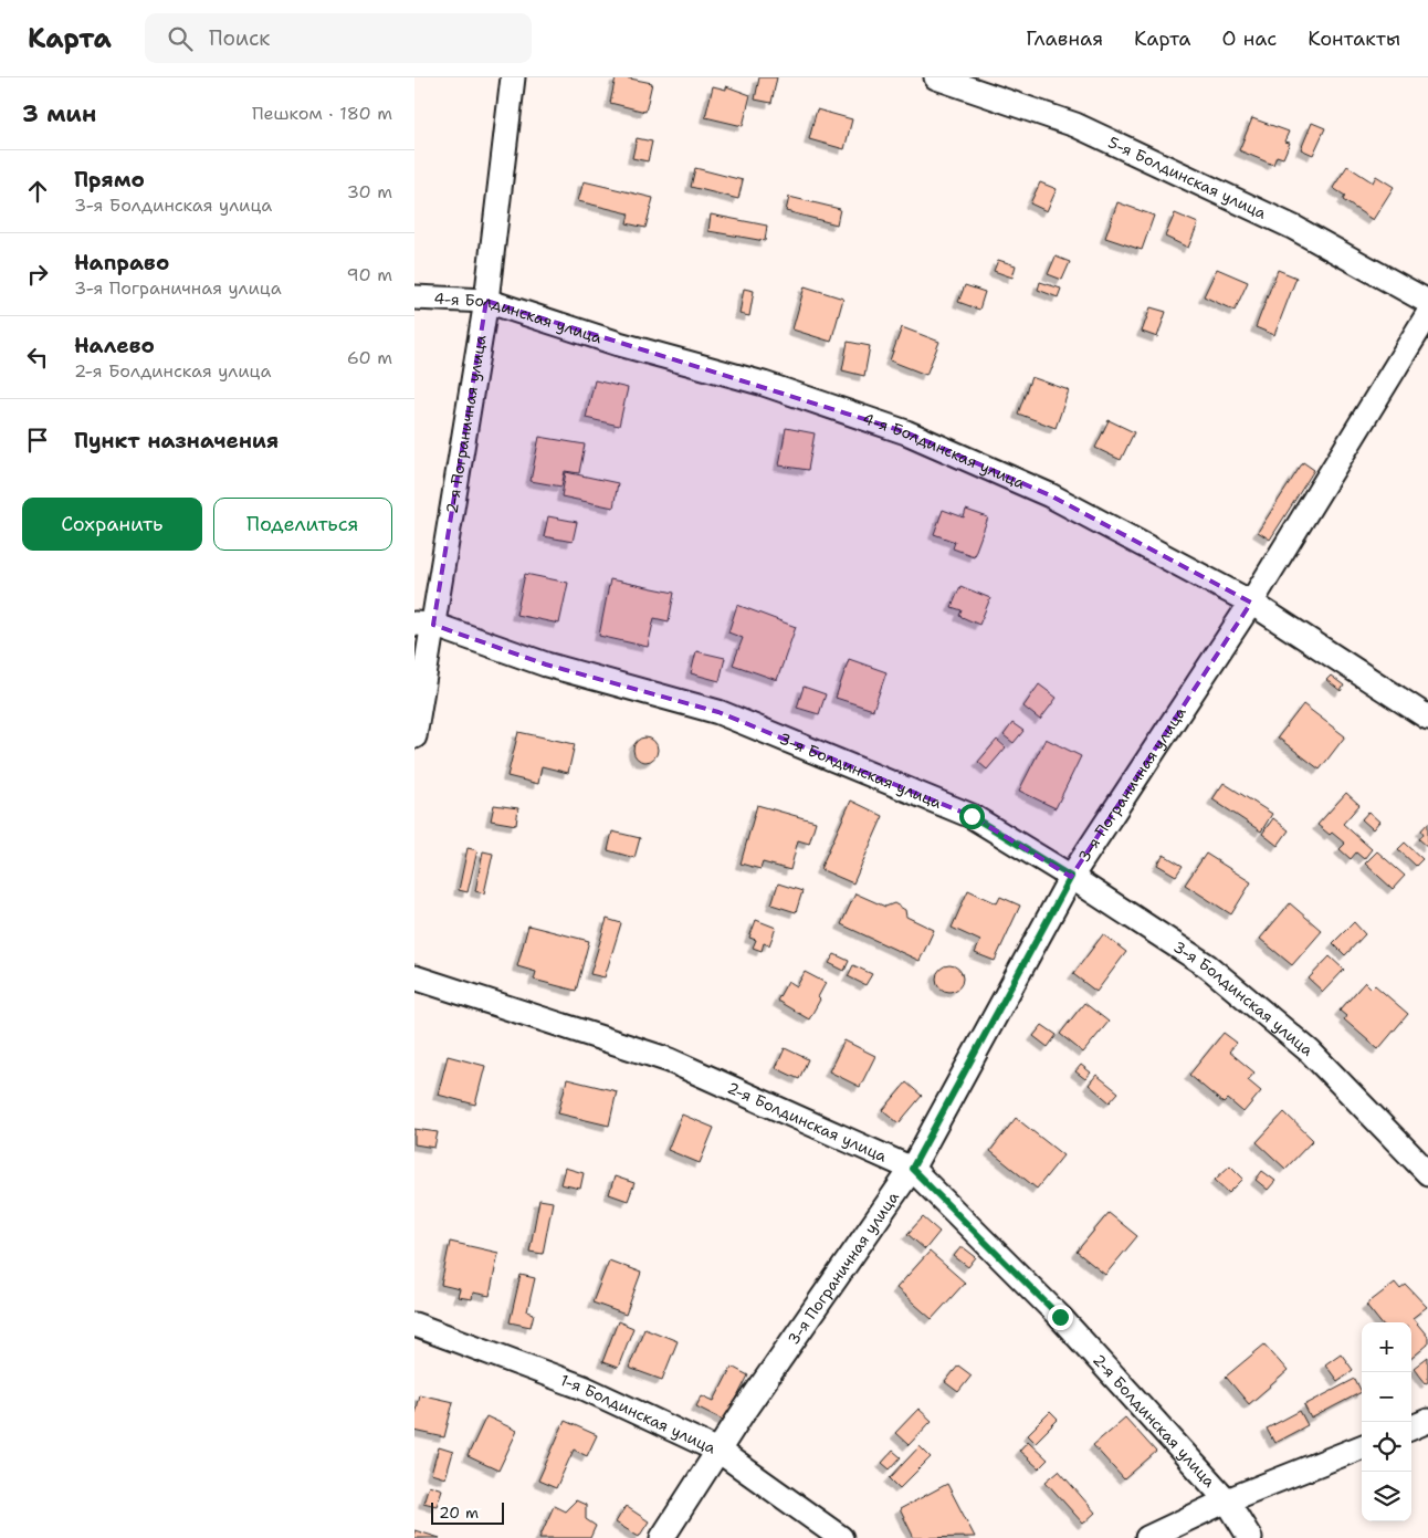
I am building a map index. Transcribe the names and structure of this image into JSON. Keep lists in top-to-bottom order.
{
  "streets": {
    "street": [
      "5-я Болдинская улица",
      "4-я Болдинская улица",
      "2-я Пограничная улица",
      "3-я Болдинская улица",
      "3-я Пограничная улица",
      "2-я Болдинская улица",
      "1-я Болдинская улица"
    ]
  },
  "crossings": [
    ["4-я Болдинская улица", "2-я Пограничная улица"],
    ["4-я Болдинская улица", "3-я Пограничная улица"],
    ["2-я Пограничная улица", "3-я Болдинская улица"],
    ["3-я Болдинская улица", "3-я Пограничная улица"],
    ["3-я Пограничная улица", "2-я Болдинская улица"],
    ["3-я Пограничная улица", "1-я Болдинская улица"]
  ],
  "scale_bar": "20 m",
  "page": {
    "header": "Карта",
    "search": "Поиск",
    "nav": [
      "Главная",
      "Карта",
      "О нас",
      "Контакты"
    ],
    "heading": ["3 мин", "Пешком · 180 m"],
    "list": [
      ["Прямо", "3-я Болдинская улица", "30 m"],
      ["Направо", "3-я Пограничная улица", "90 m"],
      ["Налево", "2-я Болдинская улица", "60 m"],
      "Пункт назначения"
    ],
    "buttons": ["Сохранить", "Поделиться"],
    "map_buttons": ["+", "−"],
    "scale": "20 m"
  }
}
